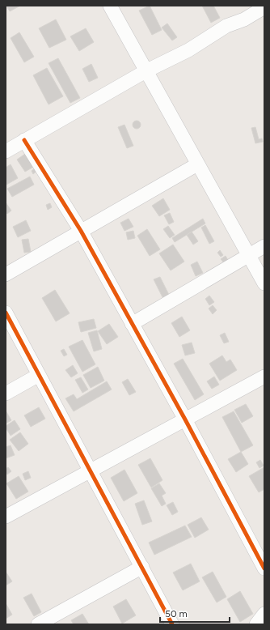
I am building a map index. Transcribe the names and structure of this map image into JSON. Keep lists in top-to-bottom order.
{
  "scale_bar": "50 m"
}
